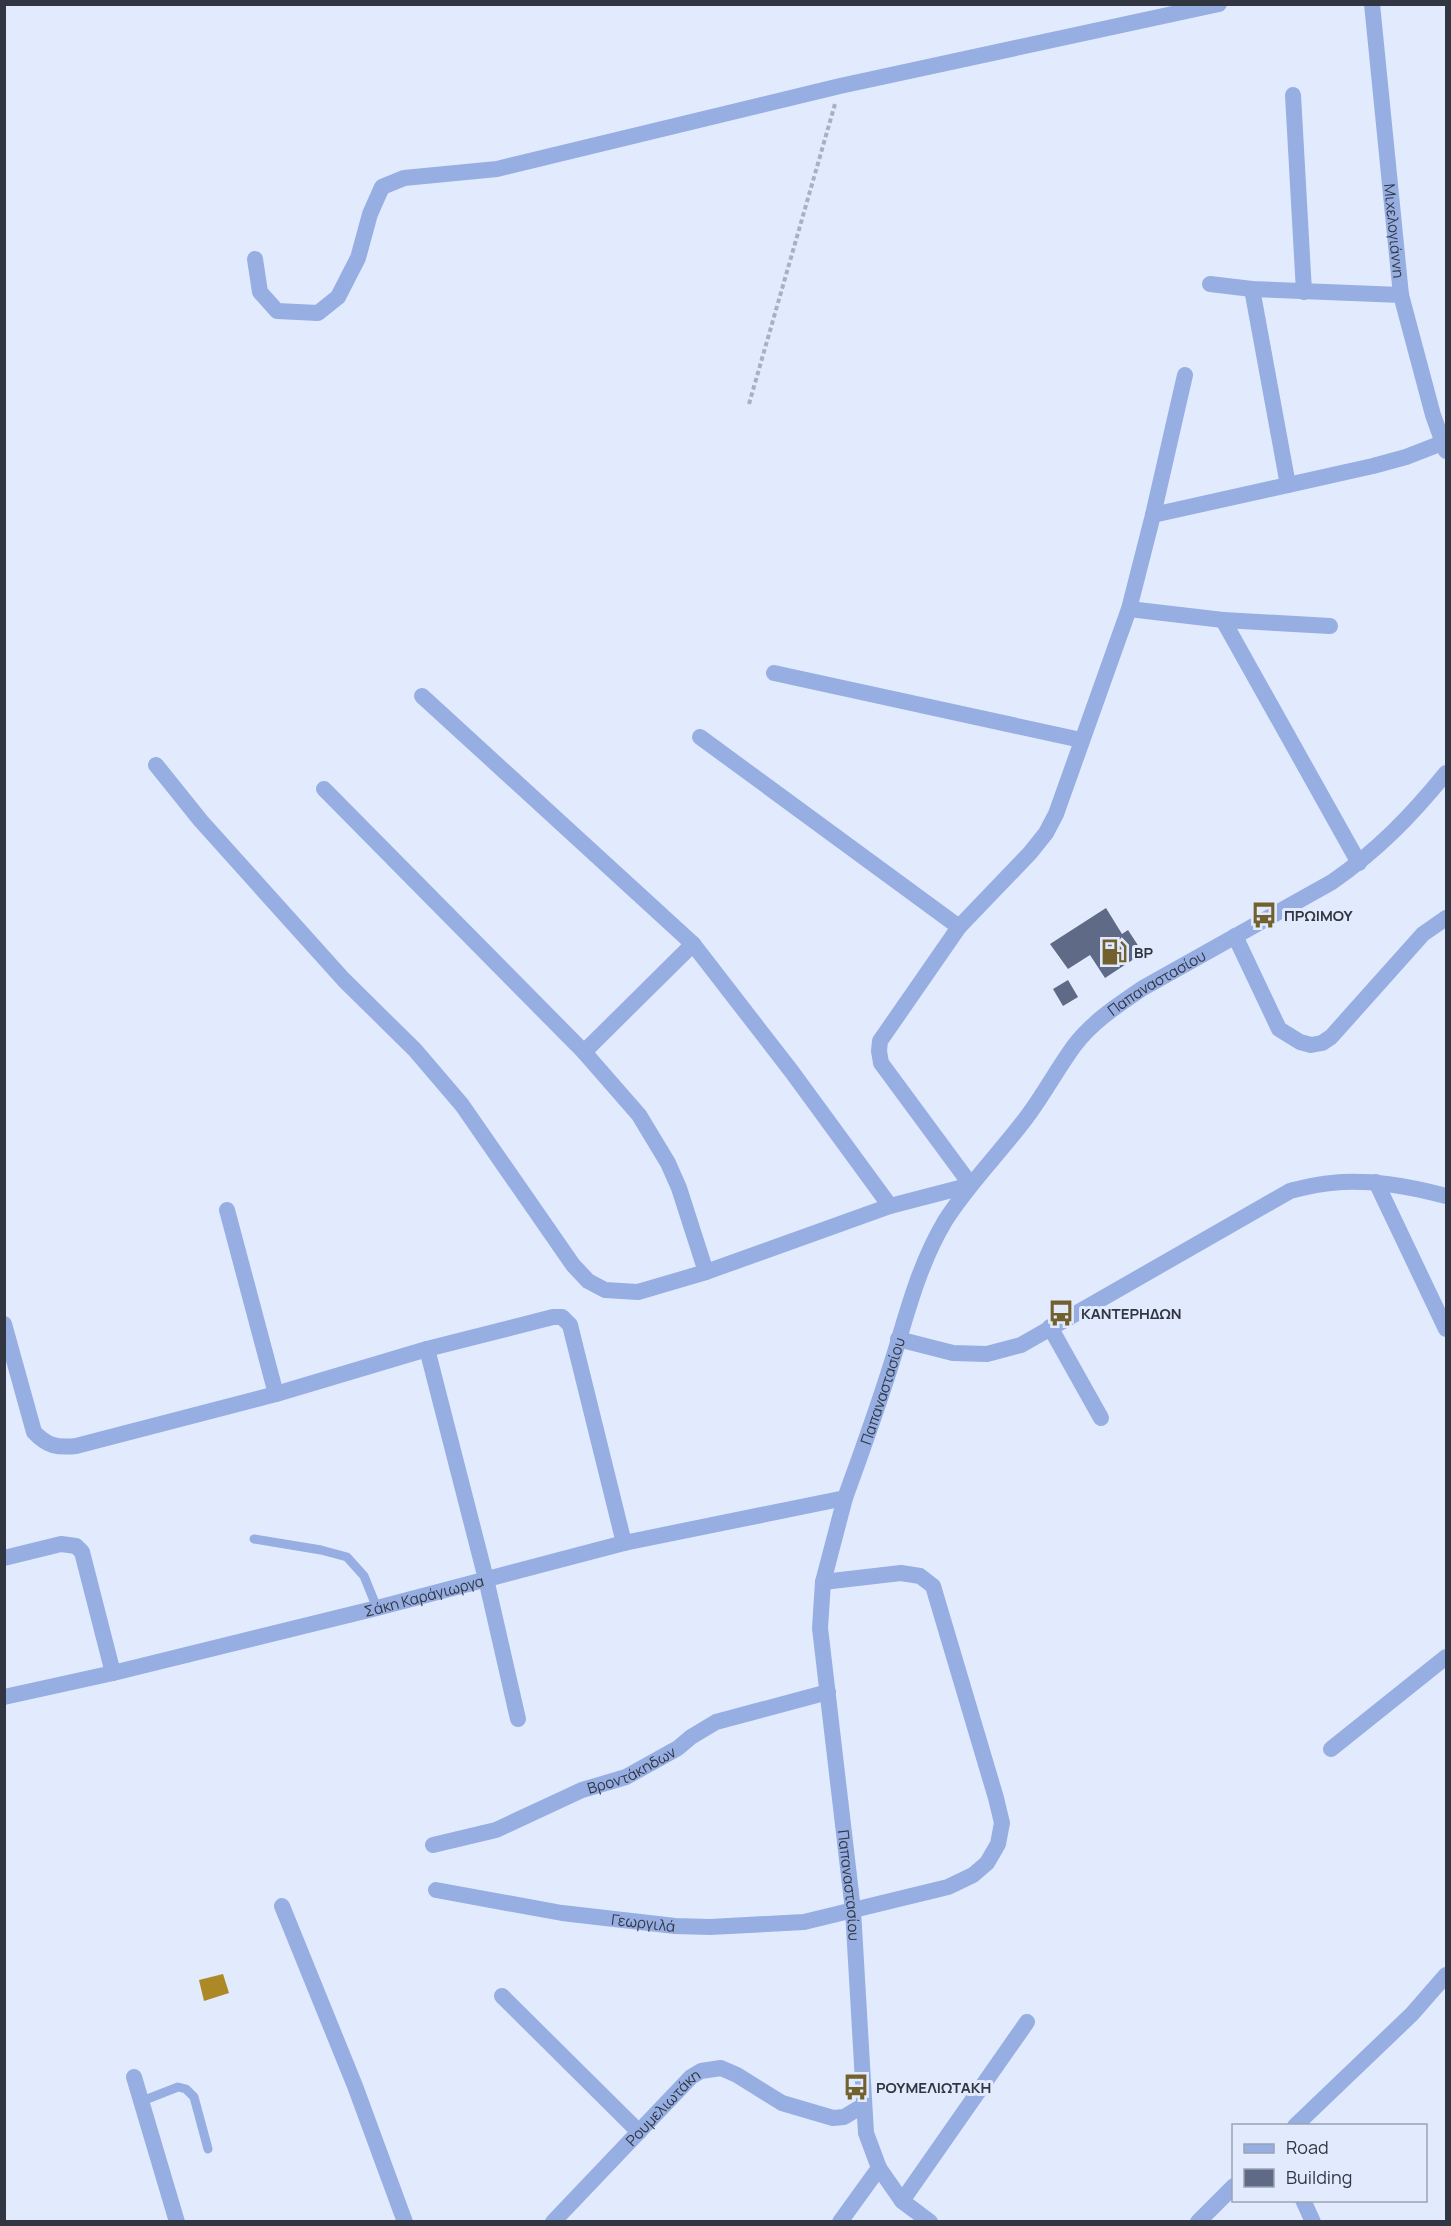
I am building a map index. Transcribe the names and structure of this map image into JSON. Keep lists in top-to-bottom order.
{
  "streets": {
    "street": [
      "Μιχελογιάννη",
      "Παπαναστασίου",
      "Σάκη Καράγιωργα",
      "Βροντάκηδων",
      "Γεωργιλά",
      "Ρουμελιωτάκη"
    ]
  },
  "crossings": [
    ["Παπαναστασίου", "Σάκη Καράγιωργα"],
    ["Παπαναστασίου", "Βροντάκηδων"],
    ["Παπαναστασίου", "Γεωργιλά"],
    ["Παπαναστασίου", "Ρουμελιωτάκη"]
  ],
  "places": {
    "bus stop": ["ΠΡΩΙΜΟΥ", "ΚΑΝΤΕΡΗΔΩΝ", "ΡΟΥΜΕΛΙΩΤΑΚΗ"],
    "fuel station": ["BP"]
  },
  "legend": ["Road", "Building"]
}
